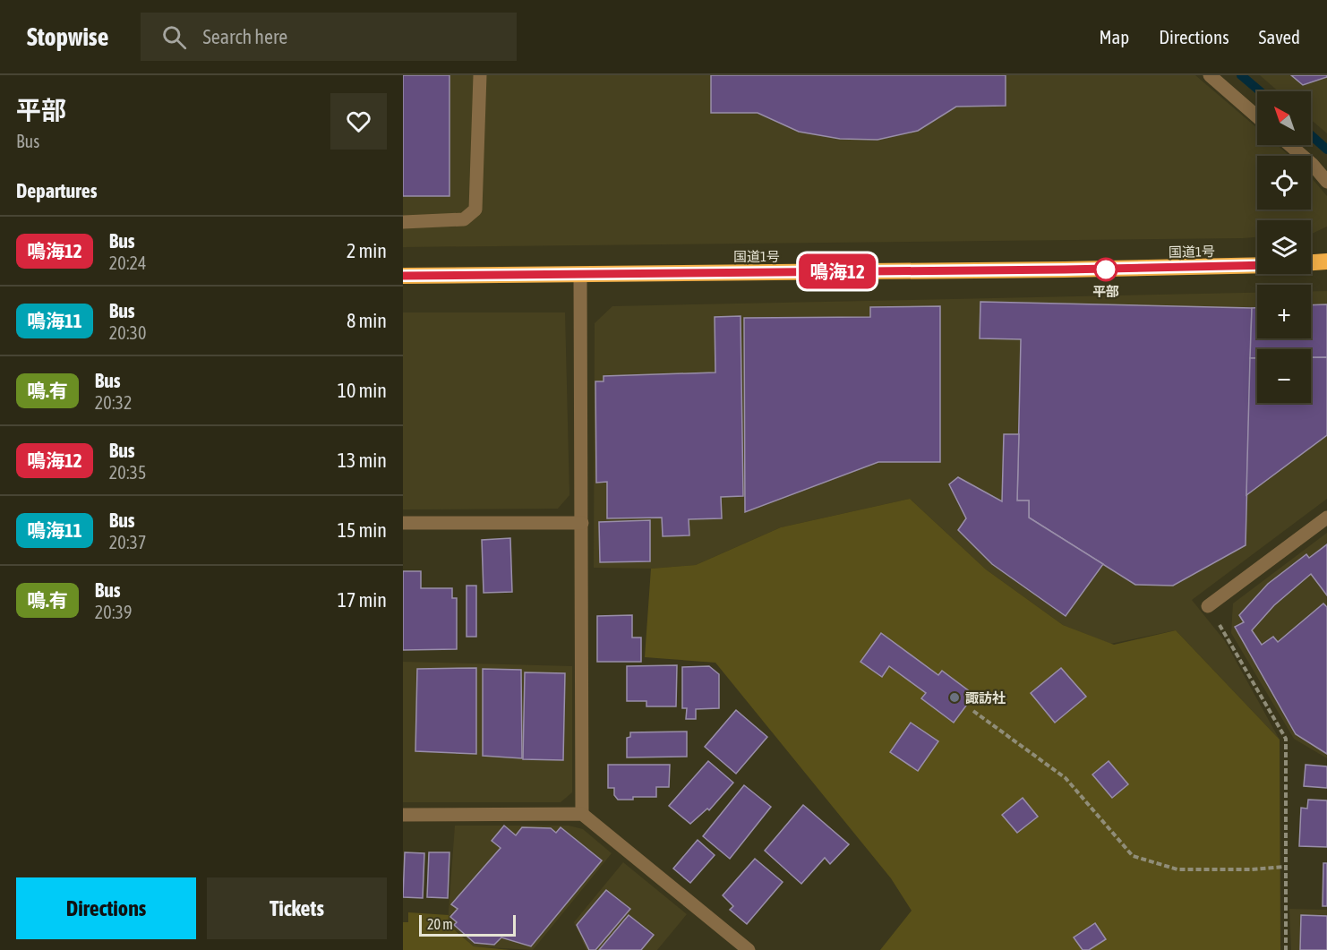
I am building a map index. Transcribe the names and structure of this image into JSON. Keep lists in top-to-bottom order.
{
  "streets": {
    "highway": ["国道1号"]
  },
  "places": ["平部", "諏訪社"],
  "lines": ["bus line 鳴海12"],
  "scale_bar": "20 m",
  "north": "top left",
  "page": {
    "header": "Stopwise",
    "search": "Search here",
    "nav": ["Map", "Directions", "Saved"],
    "heading": [
      ["平部", "Bus"],
      "Departures"
    ],
    "on_map": "鳴海12",
    "map_buttons": ["+", "−"],
    "list": [
      {
        "mark": "鳴海12",
        "name": "Bus",
        "note": "20:24",
        "value": "2 min"
      },
      {
        "mark": "鳴海11",
        "name": "Bus",
        "note": "20:30",
        "value": "8 min"
      },
      {
        "mark": "鳴.有",
        "name": "Bus",
        "note": "20:32",
        "value": "10 min"
      },
      {
        "mark": "鳴海12",
        "name": "Bus",
        "note": "20:35",
        "value": "13 min"
      },
      {
        "mark": "鳴海11",
        "name": "Bus",
        "note": "20:37",
        "value": "15 min"
      },
      {
        "mark": "鳴.有",
        "name": "Bus",
        "note": "20:39",
        "value": "17 min"
      }
    ],
    "buttons": ["Directions", "Tickets"],
    "scale": "20 m"
  }
}
